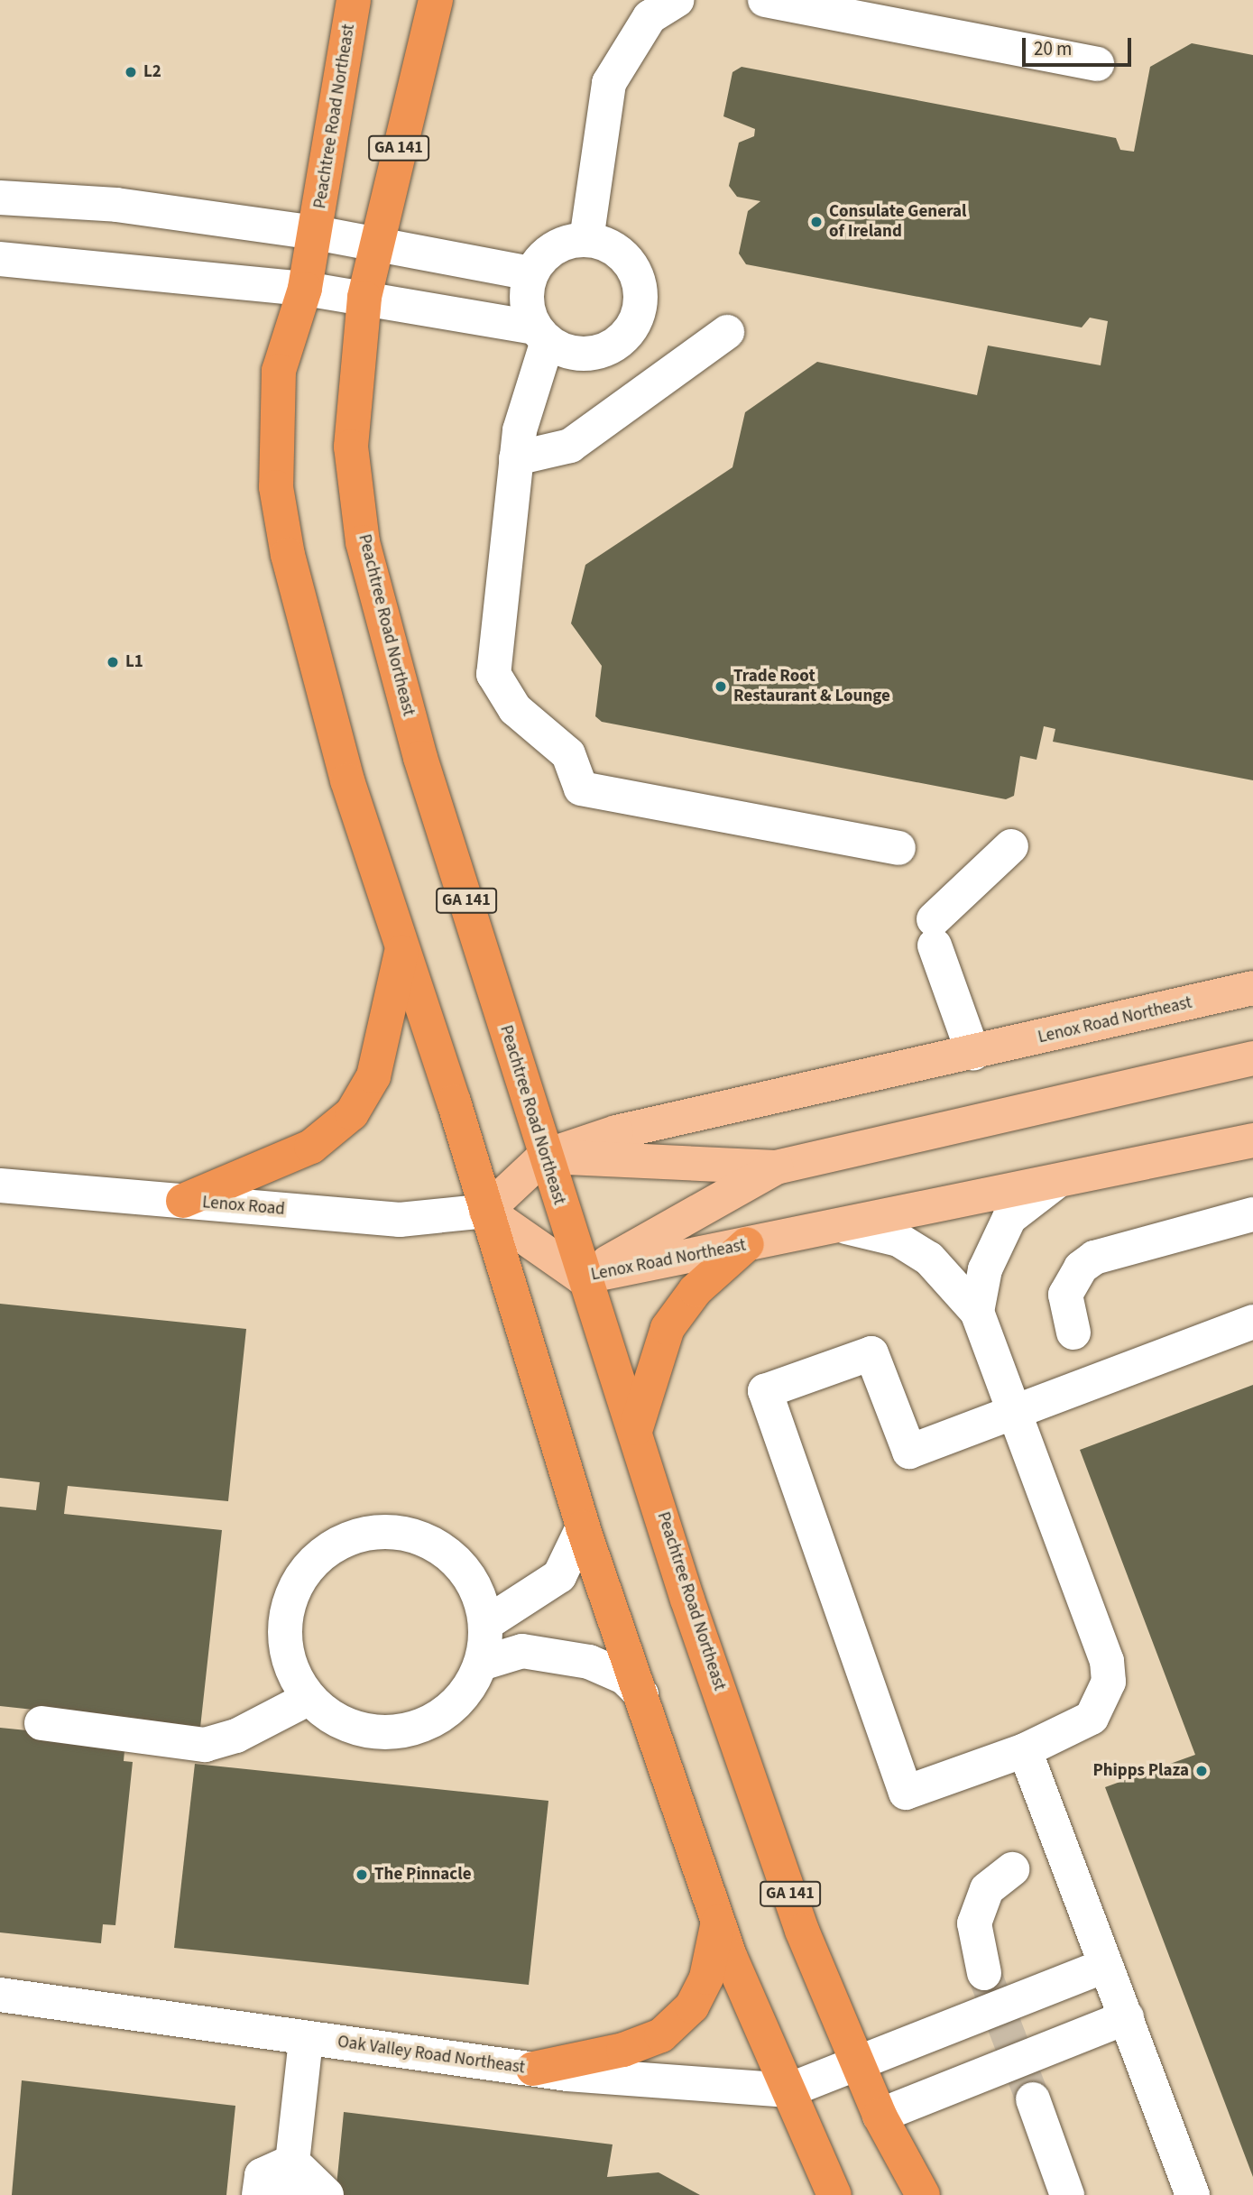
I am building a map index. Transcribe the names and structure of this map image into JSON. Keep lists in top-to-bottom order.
{
  "streets": {
    "highway": ["Peachtree Road Northeast", "GA 141"],
    "main road": ["Lenox Road Northeast"],
    "street": ["Lenox Road", "Oak Valley Road Northeast"]
  },
  "crossings": [
    ["Peachtree Road Northeast", "Lenox Road Northeast"],
    ["Peachtree Road Northeast", "Oak Valley Road Northeast"],
    ["Lenox Road Northeast", "Lenox Road"]
  ],
  "places": [
    "L2",
    "Consulate General of Ireland",
    "L1",
    "Trade Root Restaurant & Lounge",
    "Phipps Plaza",
    "The Pinnacle"
  ],
  "scale_bar": "20 m"
}
